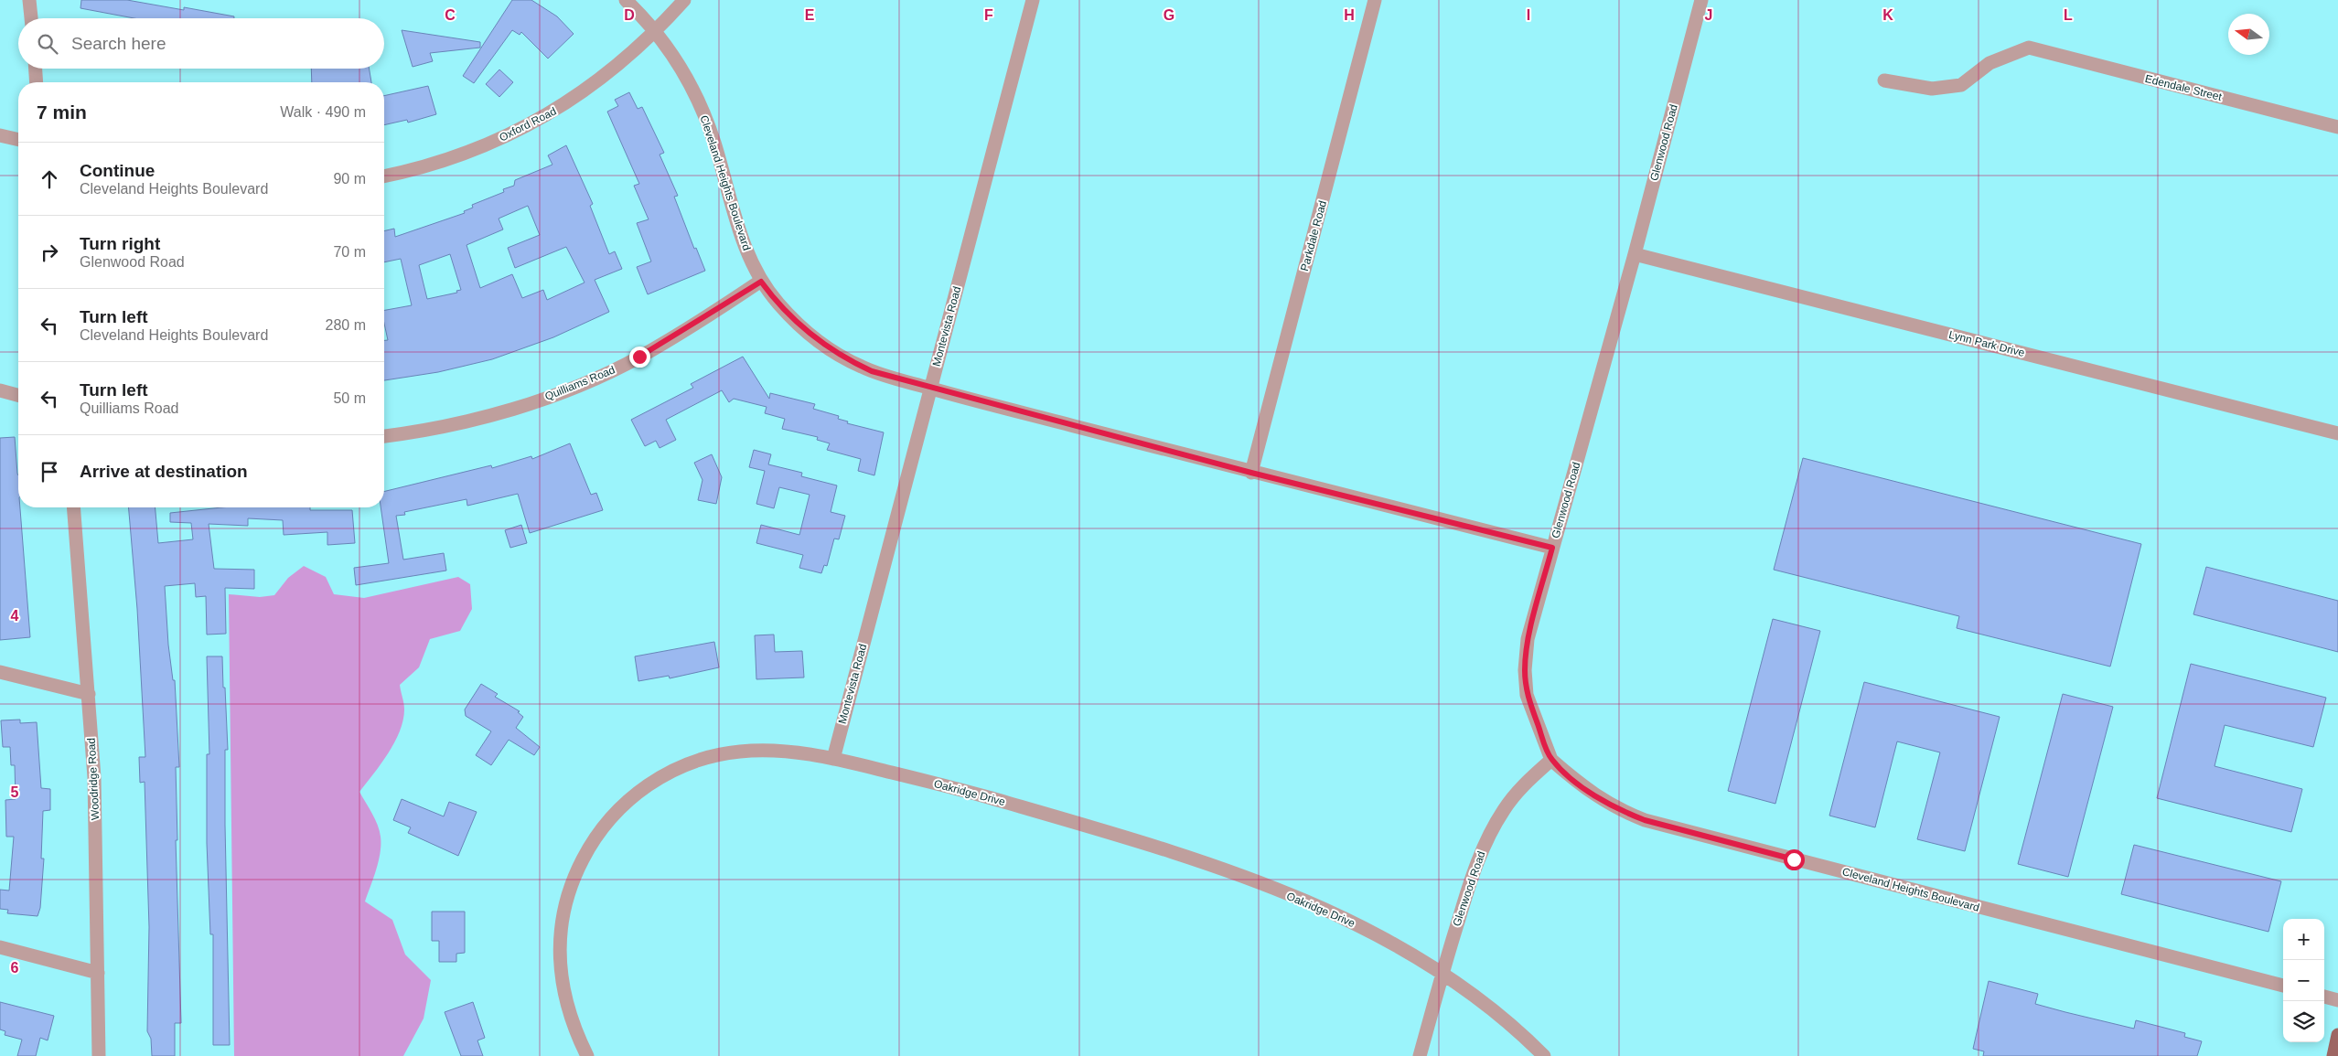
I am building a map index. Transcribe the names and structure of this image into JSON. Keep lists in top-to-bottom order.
{
  "streets": {
    "street": [
      "Edendale Street",
      "Oxford Road",
      "Glenwood Road",
      "Cleveland Heights Boulevard",
      "Parkdale Road",
      "Montevista Road",
      "Lynn Park Drive",
      "Quilliams Road",
      "Woodridge Road",
      "Oakridge Drive"
    ]
  },
  "crossings": [
    ["Oxford Road", "Cleveland Heights Boulevard"],
    ["Glenwood Road", "Cleveland Heights Boulevard"],
    ["Glenwood Road", "Lynn Park Drive"],
    ["Glenwood Road", "Oakridge Drive"],
    ["Cleveland Heights Boulevard", "Parkdale Road"],
    ["Cleveland Heights Boulevard", "Montevista Road"],
    ["Cleveland Heights Boulevard", "Quilliams Road"],
    ["Montevista Road", "Oakridge Drive"]
  ],
  "north": "left",
  "page": {
    "search": "Search here",
    "heading": ["7 min", "Walk · 490 m"],
    "list": [
      ["Continue", "Cleveland Heights Boulevard", "90 m"],
      ["Turn right", "Glenwood Road", "70 m"],
      ["Turn left", "Cleveland Heights Boulevard", "280 m"],
      ["Turn left", "Quilliams Road", "50 m"],
      "Arrive at destination"
    ],
    "map_buttons": ["+", "−"]
  },
  "grid": {
    "columns": [
      "C",
      "D",
      "E",
      "F",
      "G",
      "H",
      "I",
      "J",
      "K",
      "L"
    ],
    "rows": ["4", "5", "6"]
  }
}
